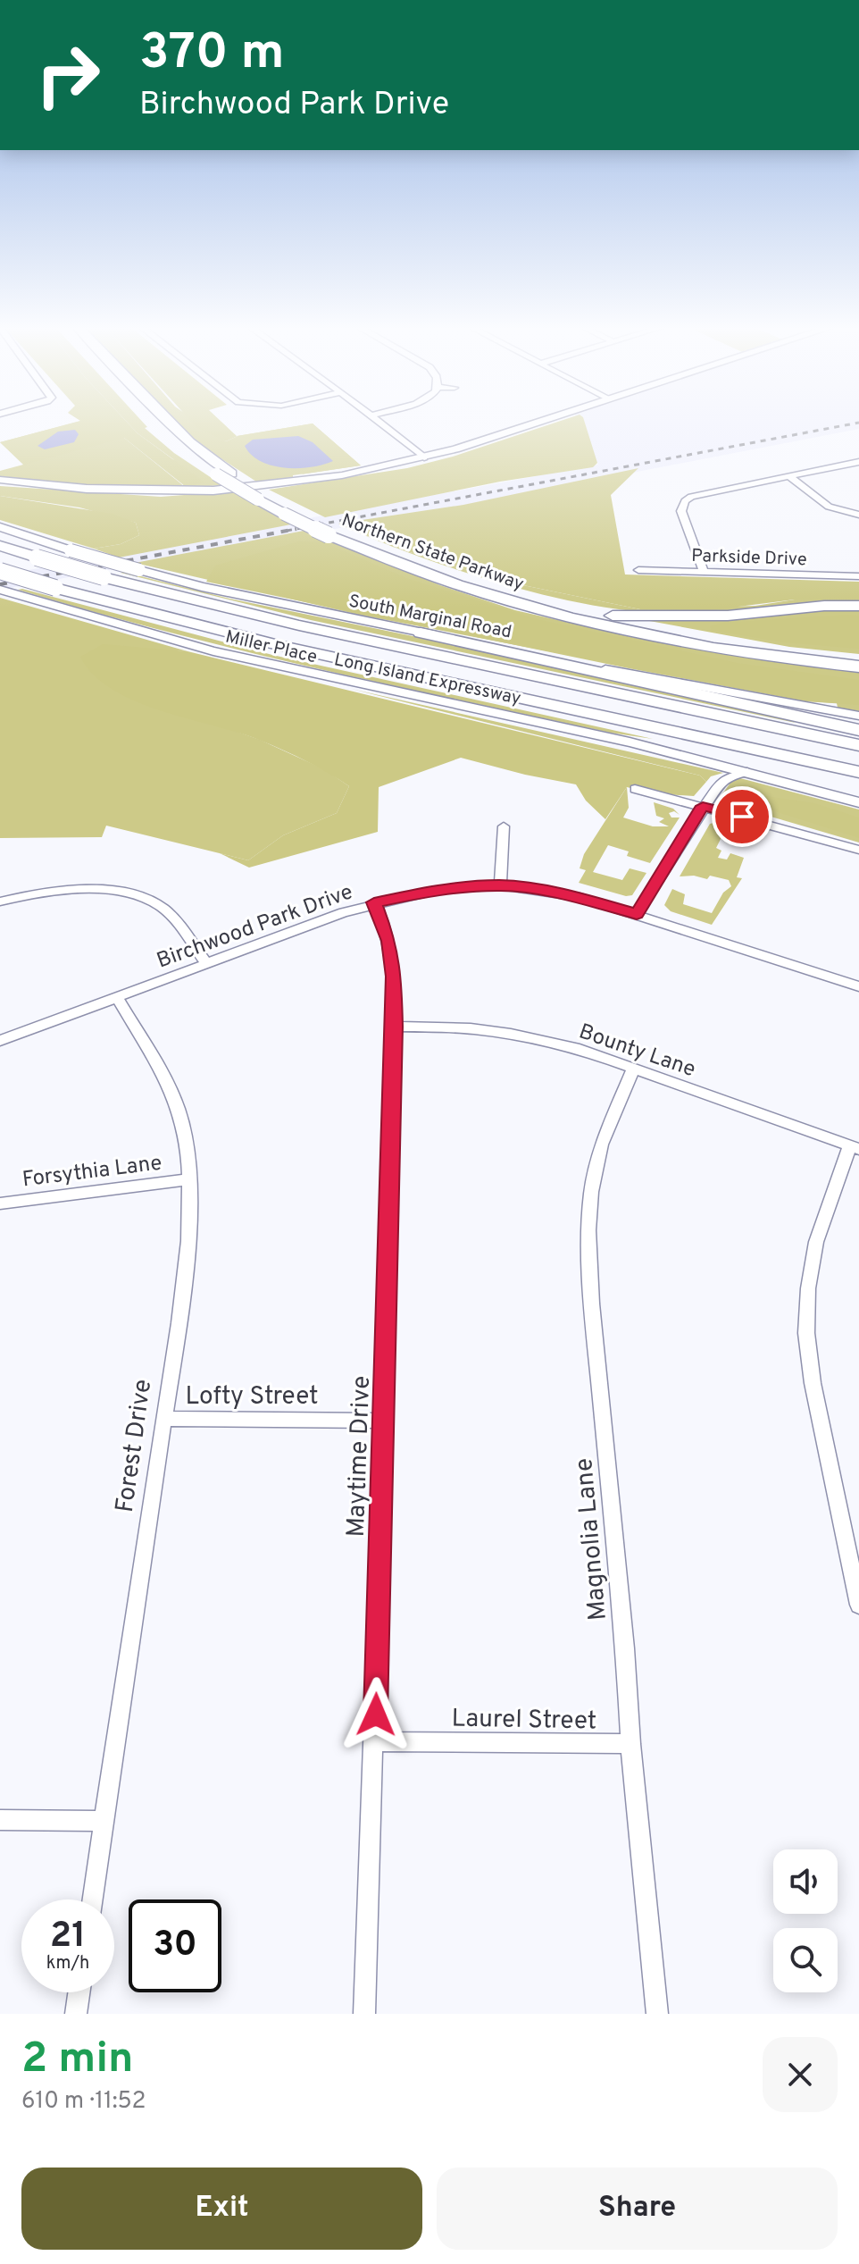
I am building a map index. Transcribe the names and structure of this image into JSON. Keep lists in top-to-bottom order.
{
  "streets": {
    "highway": ["Northern State Parkway", "Long Island Expressway"],
    "main road": ["South Marginal Road", "Miller Place"],
    "street": [
      "Parkside Drive",
      "Birchwood Park Drive",
      "Bounty Lane",
      "Forsythia Lane",
      "Lofty Street",
      "Forest Drive",
      "Maytime Drive",
      "Magnolia Lane",
      "Laurel Street"
    ]
  },
  "crossings": [
    ["Birchwood Park Drive", "Forest Drive"],
    ["Birchwood Park Drive", "Maytime Drive"],
    ["Bounty Lane", "Maytime Drive"],
    ["Bounty Lane", "Magnolia Lane"],
    ["Forsythia Lane", "Forest Drive"],
    ["Lofty Street", "Forest Drive"],
    ["Lofty Street", "Maytime Drive"],
    ["Maytime Drive", "Laurel Street"],
    ["Magnolia Lane", "Laurel Street"]
  ],
  "page": {
    "turn": ["370 m", "Birchwood Park Drive"],
    "speed": "21 km/h",
    "limit": "30",
    "heading": ["2 min", "610 m · 11:52"],
    "buttons": ["Exit", "Share"]
  }
}
